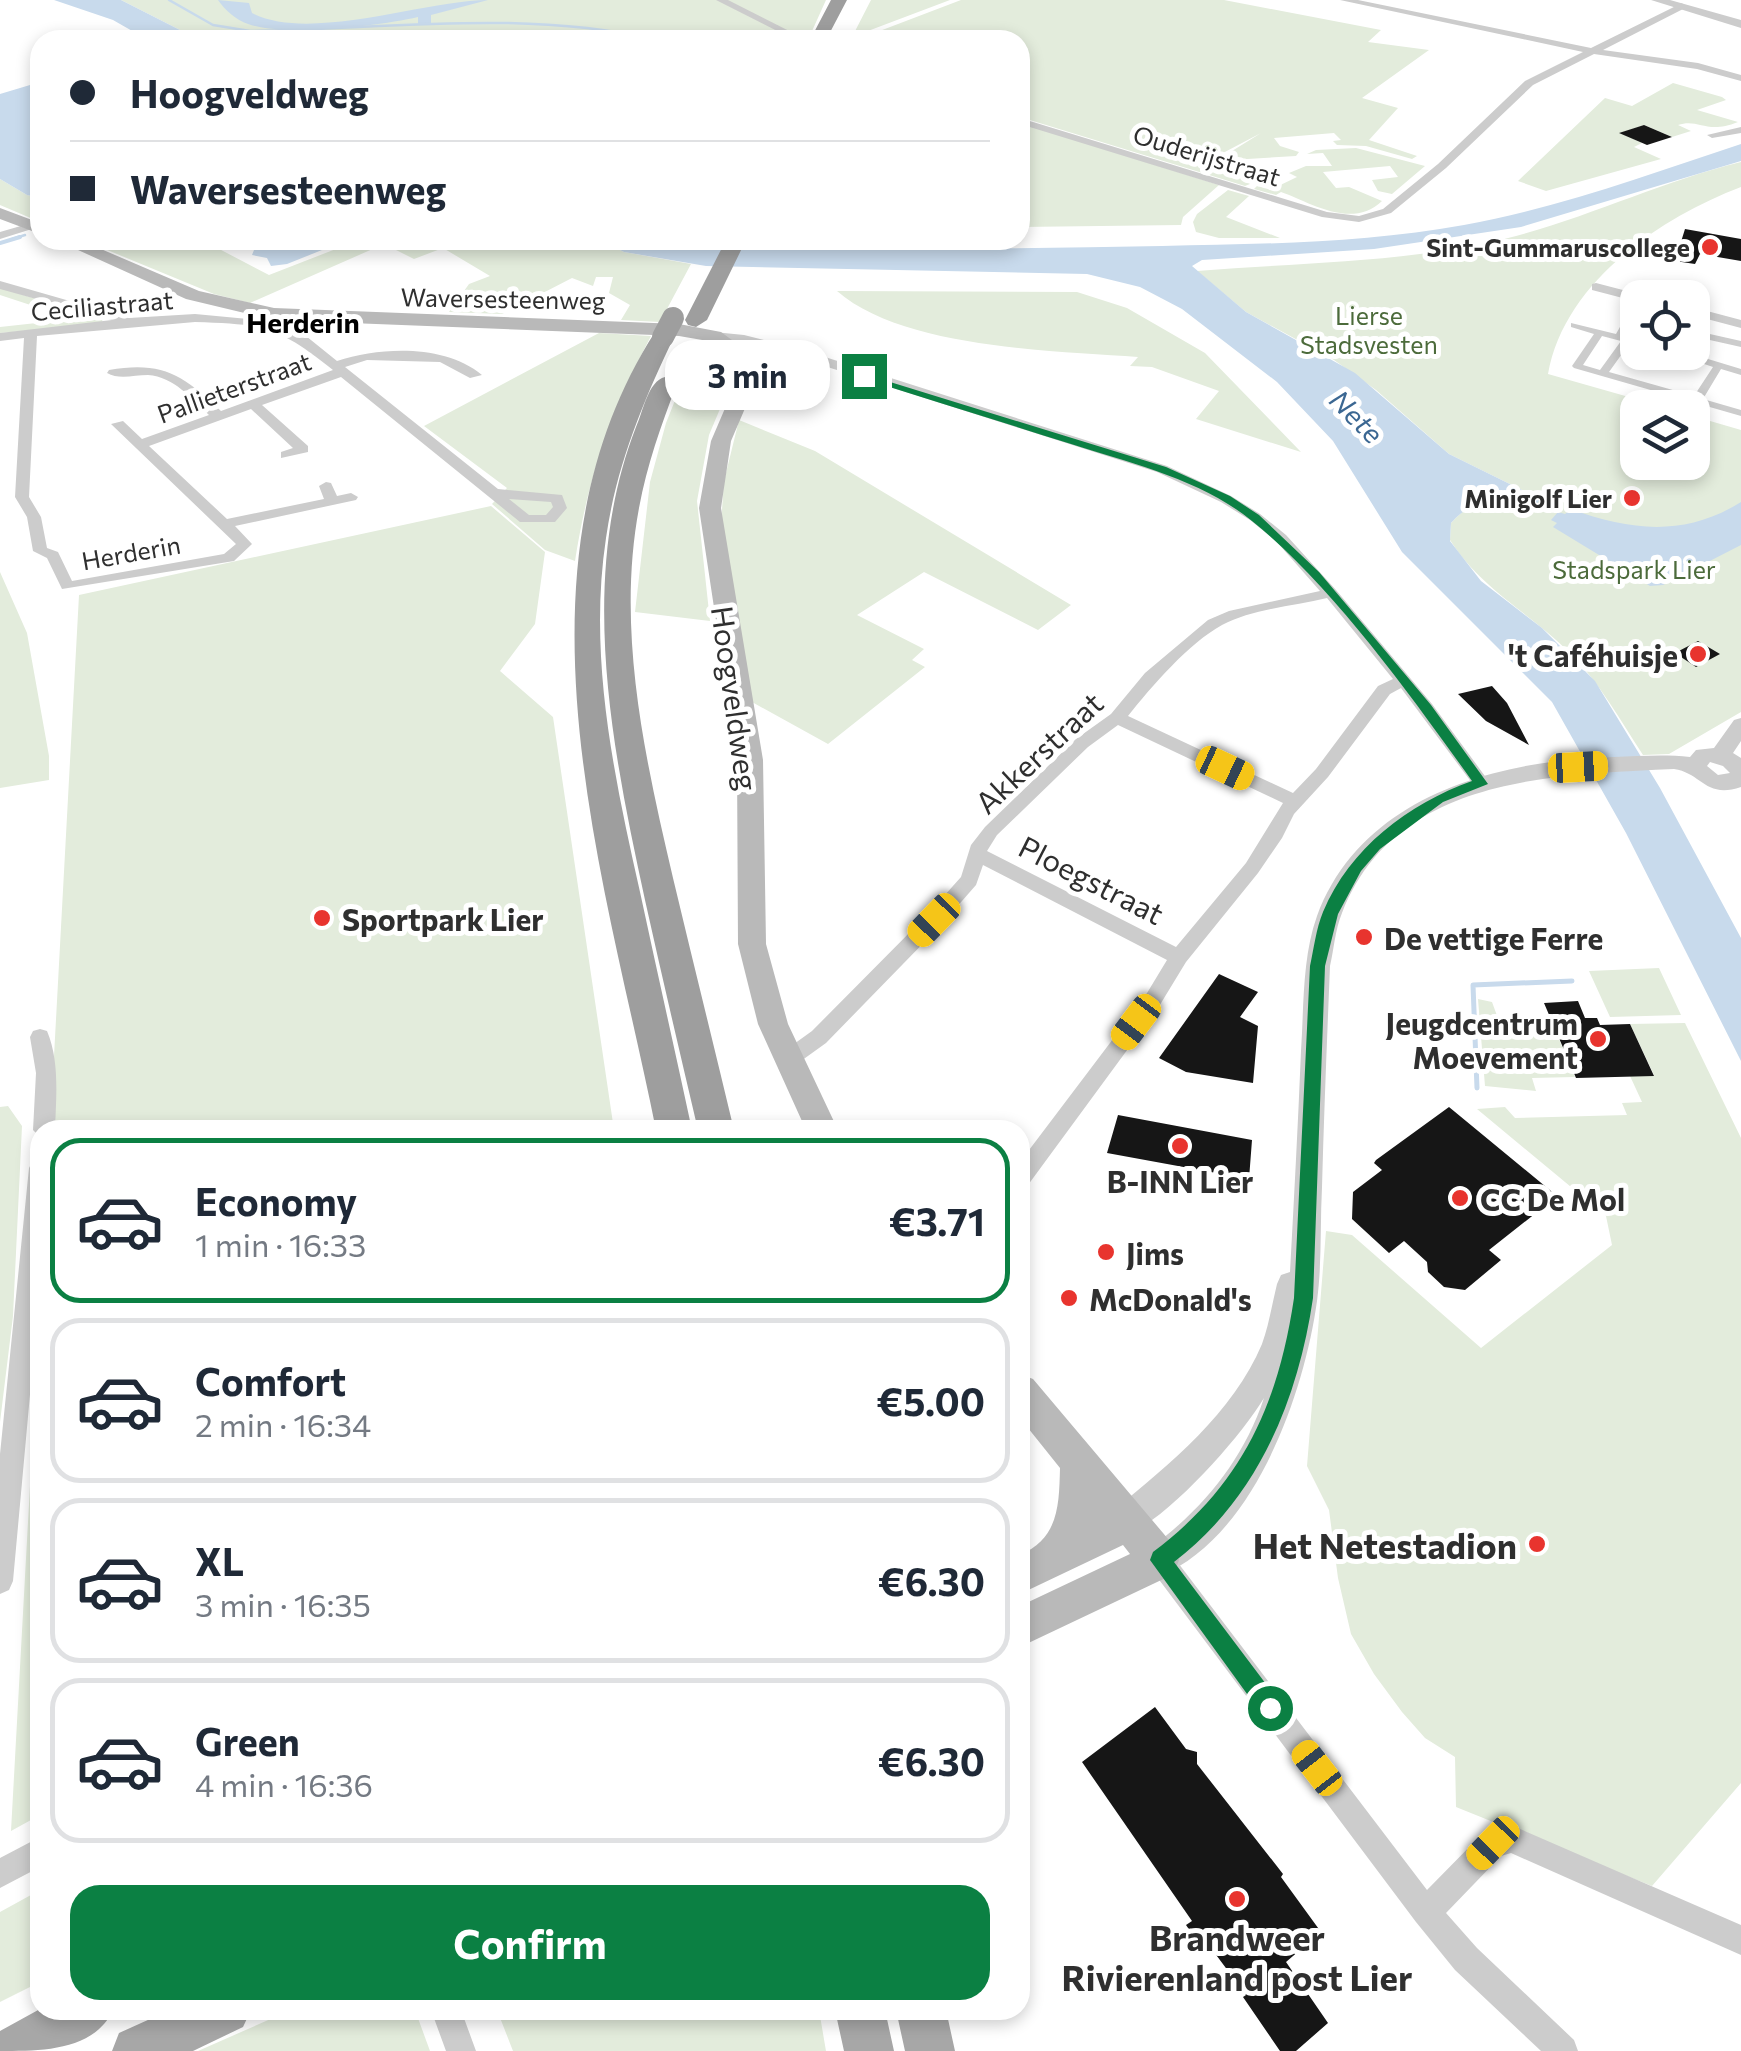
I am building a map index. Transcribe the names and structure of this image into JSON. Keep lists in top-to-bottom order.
{
  "streets": {
    "main road": ["Waversesteenweg", "Hoogveldweg"],
    "street": [
      "Ouderijstraat",
      "Ceciliastraat",
      "Pallieterstraat",
      "Herderin",
      "Akkerstraat",
      "Ploegstraat"
    ]
  },
  "crossings": [
    ["Waversesteenweg", "Ceciliastraat"],
    ["Waversesteenweg", "Akkerstraat"],
    ["Ceciliastraat", "Herderin"],
    ["Hoogveldweg", "Akkerstraat"],
    ["Akkerstraat", "Ploegstraat"]
  ],
  "districts": ["Herderin"],
  "water": ["Nete"],
  "parks": ["Lierse Stadsvesten", "Stadspark Lier"],
  "places": [
    "Sint-Gummaruscollege",
    "Minigolf Lier",
    "'t Caféhuisje",
    "Sportpark Lier",
    "De vettige Ferre",
    "Jeugdcentrum Moevement",
    "B-INN Lier",
    "CC De Mol",
    "Jims",
    "McDonald's",
    "Het Netestadion",
    "Brandweer Rivierenland post Lier"
  ],
  "page": {
    "banner": ["Hoogveldweg", "Waversesteenweg"],
    "bubble": "3 min",
    "list": [
      {
        "name": "Economy",
        "note": "1 min · 16:33",
        "value": "€3.71"
      },
      {
        "name": "Comfort",
        "note": "2 min · 16:34",
        "value": "€5.00"
      },
      {
        "name": "XL",
        "note": "3 min · 16:35",
        "value": "€6.30"
      },
      {
        "name": "Green",
        "note": "4 min · 16:36",
        "value": "€6.30"
      }
    ],
    "buttons": "Confirm"
  }
}
